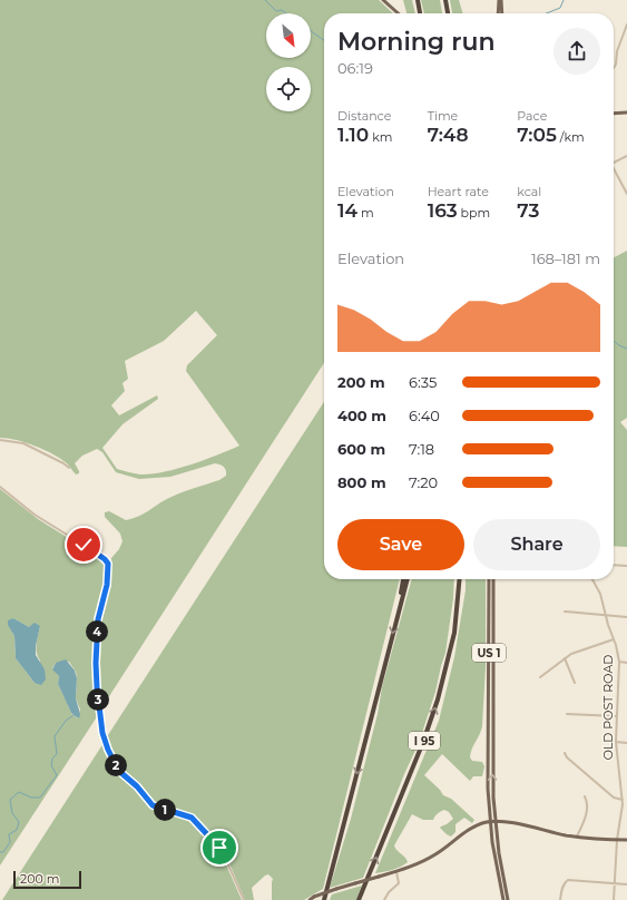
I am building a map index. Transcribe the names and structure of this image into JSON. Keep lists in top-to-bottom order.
{
  "streets": {
    "highway": ["I 95"],
    "main road": ["US 1"],
    "street": ["OLD POST ROAD"]
  },
  "scale_bar": "200 m",
  "north": "bottom right",
  "page": {
    "heading": ["Morning run", "06:19"],
    "stats": [
      ["Distance", "1.10 km"],
      ["Time", "7:48"],
      ["Pace", "7:05 /km"],
      ["Elevation", "14 m"],
      ["Heart rate", "163 bpm"],
      ["kcal", "73"]
    ],
    "chart": ["Elevation", "168–181 m"],
    "list": [
      {
        "name": "200 m",
        "note": "6:35"
      },
      {
        "name": "400 m",
        "note": "6:40"
      },
      {
        "name": "600 m",
        "note": "7:18"
      },
      {
        "name": "800 m",
        "note": "7:20"
      }
    ],
    "buttons": ["Save", "Share"],
    "pins": [
      "4",
      "3",
      "2",
      "1"
    ],
    "scale": "200 m"
  }
}
